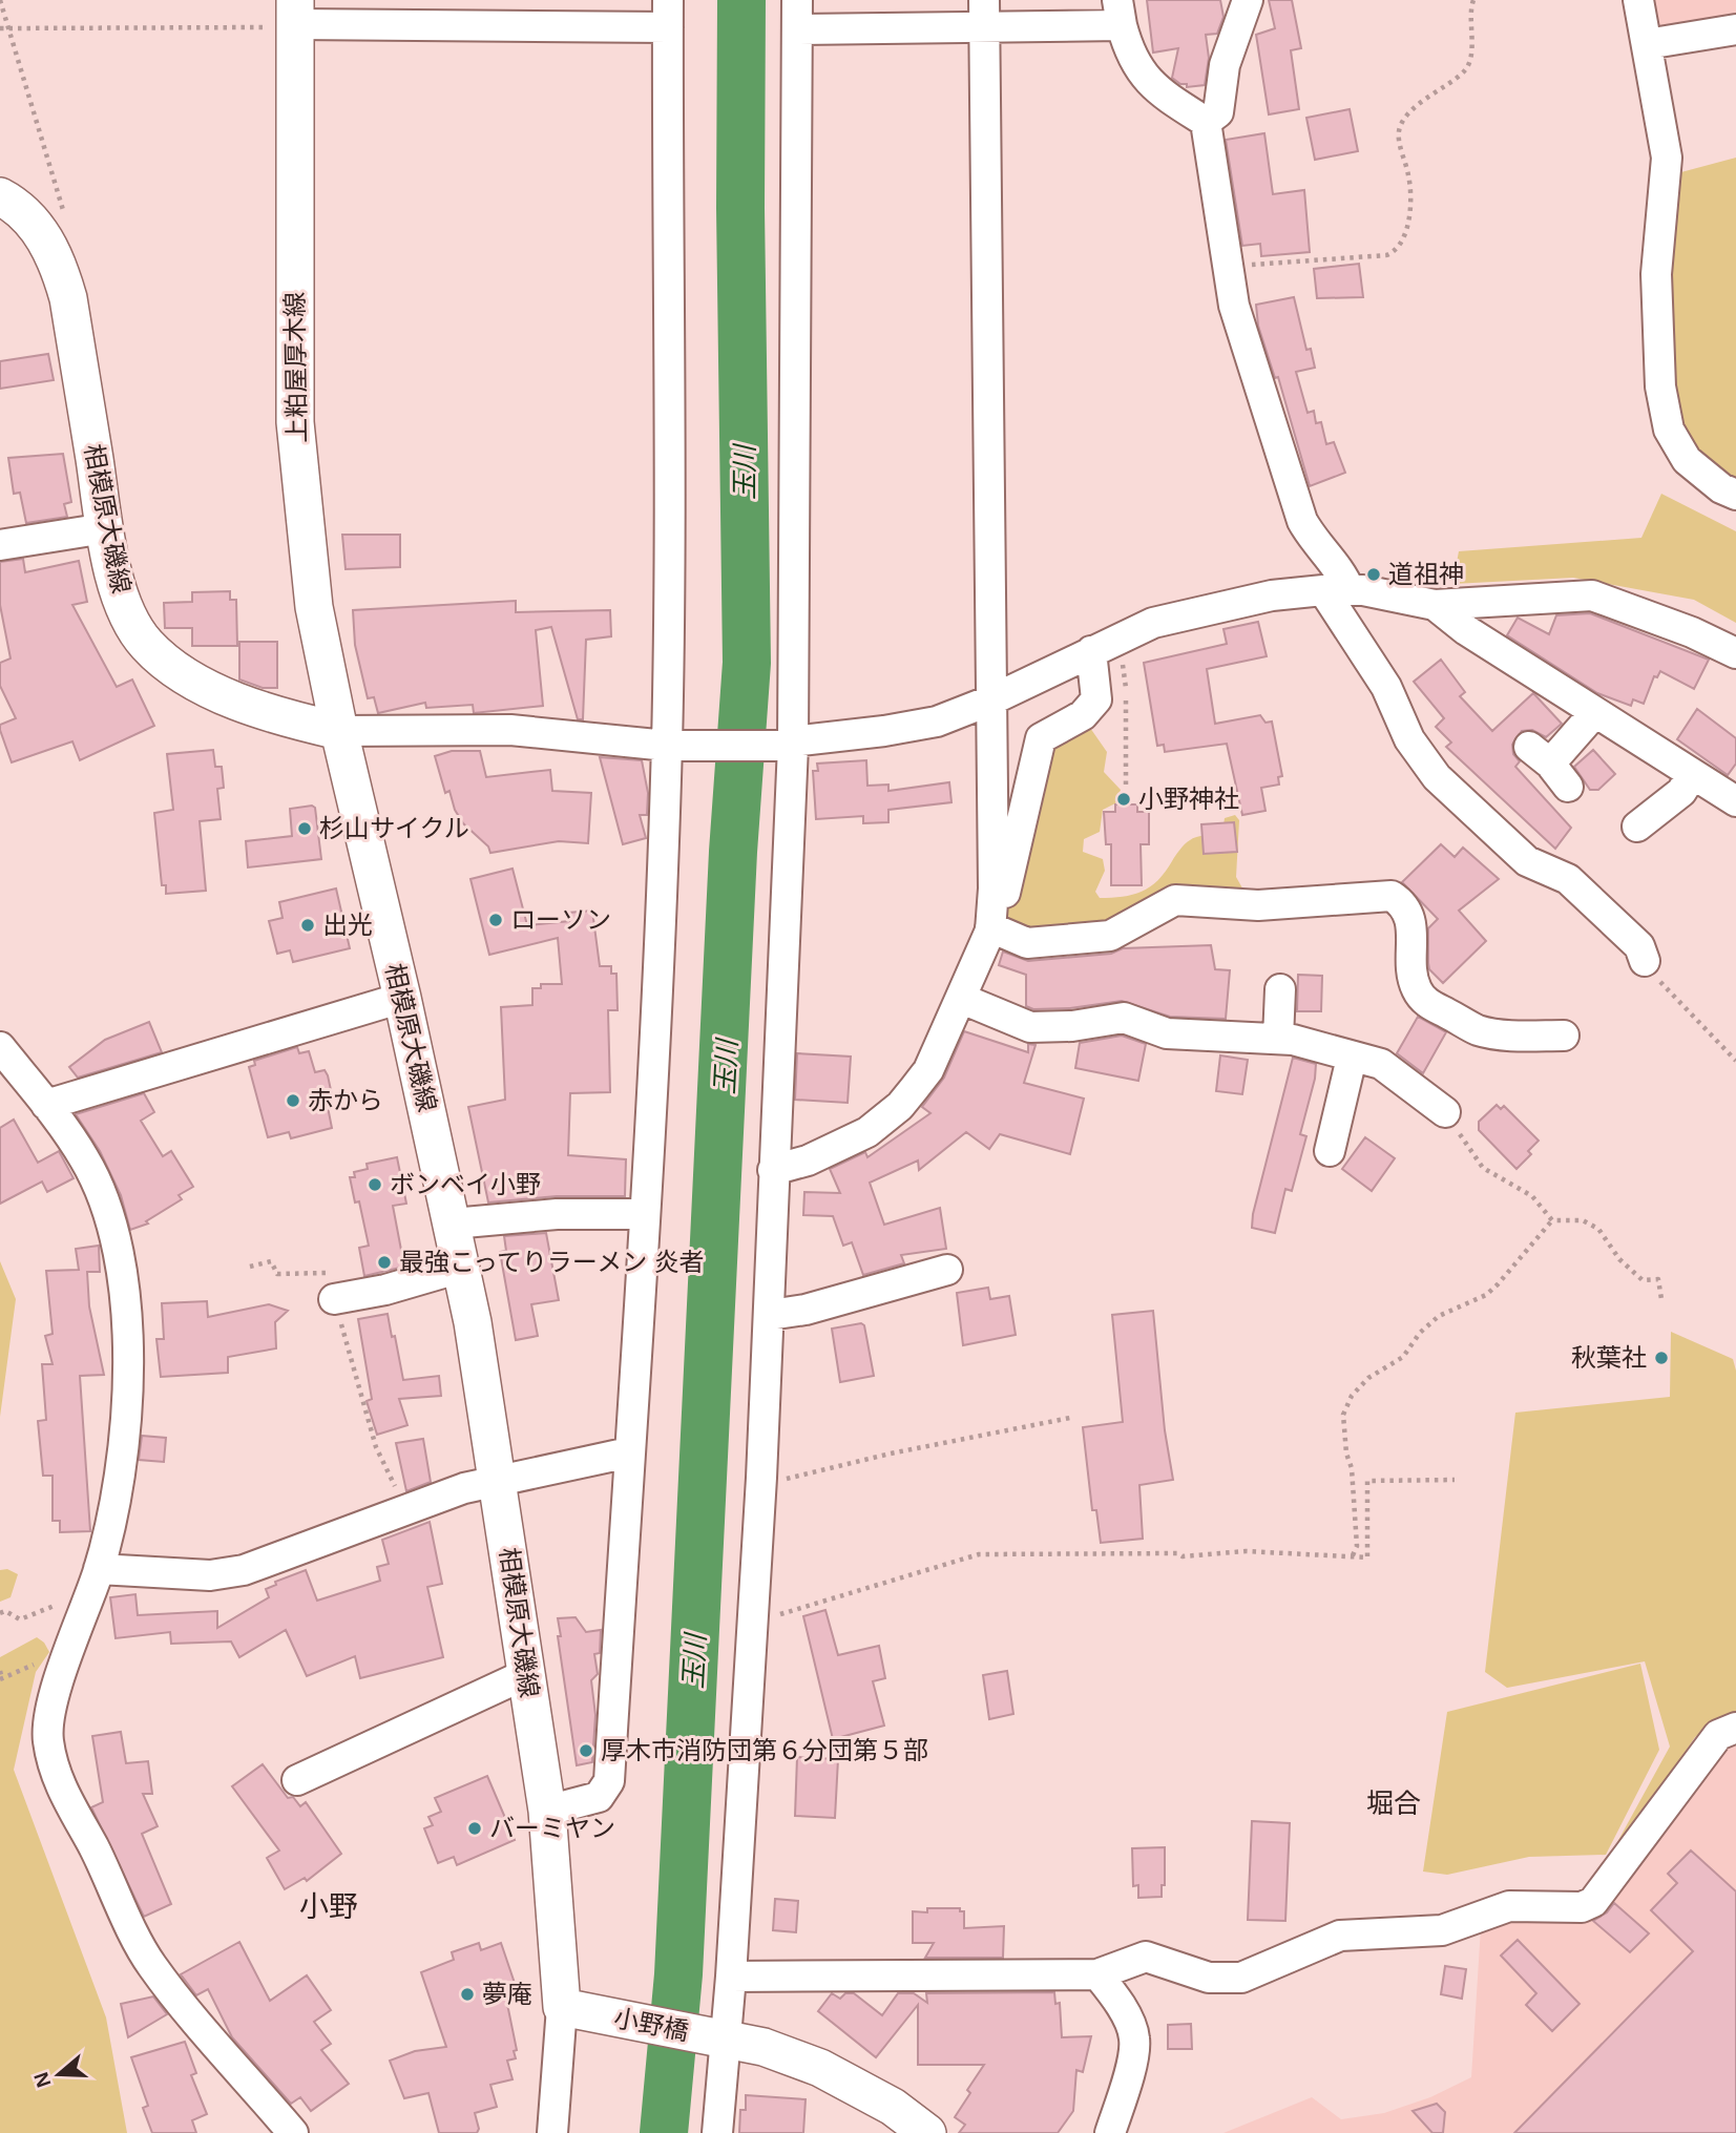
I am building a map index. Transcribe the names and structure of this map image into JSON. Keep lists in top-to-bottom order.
{
  "streets": {
    "main road": ["上粕屋厚木線", "相模原大磯線", "小野橋"]
  },
  "crossings": [
    ["上粕屋厚木線", "相模原大磯線"],
    ["相模原大磯線", "小野橋"]
  ],
  "districts": ["堀合", "小野"],
  "water": ["玉川"],
  "places": [
    "道祖神",
    "小野神社",
    "杉山サイクル",
    "ローソン",
    "出光",
    "赤から",
    "ボンベイ小野",
    "最強こってりラーメン 炎者",
    "秋葉社",
    "厚木市消防団第６分団第５部",
    "バーミヤン",
    "夢庵"
  ],
  "north": "left"
}
